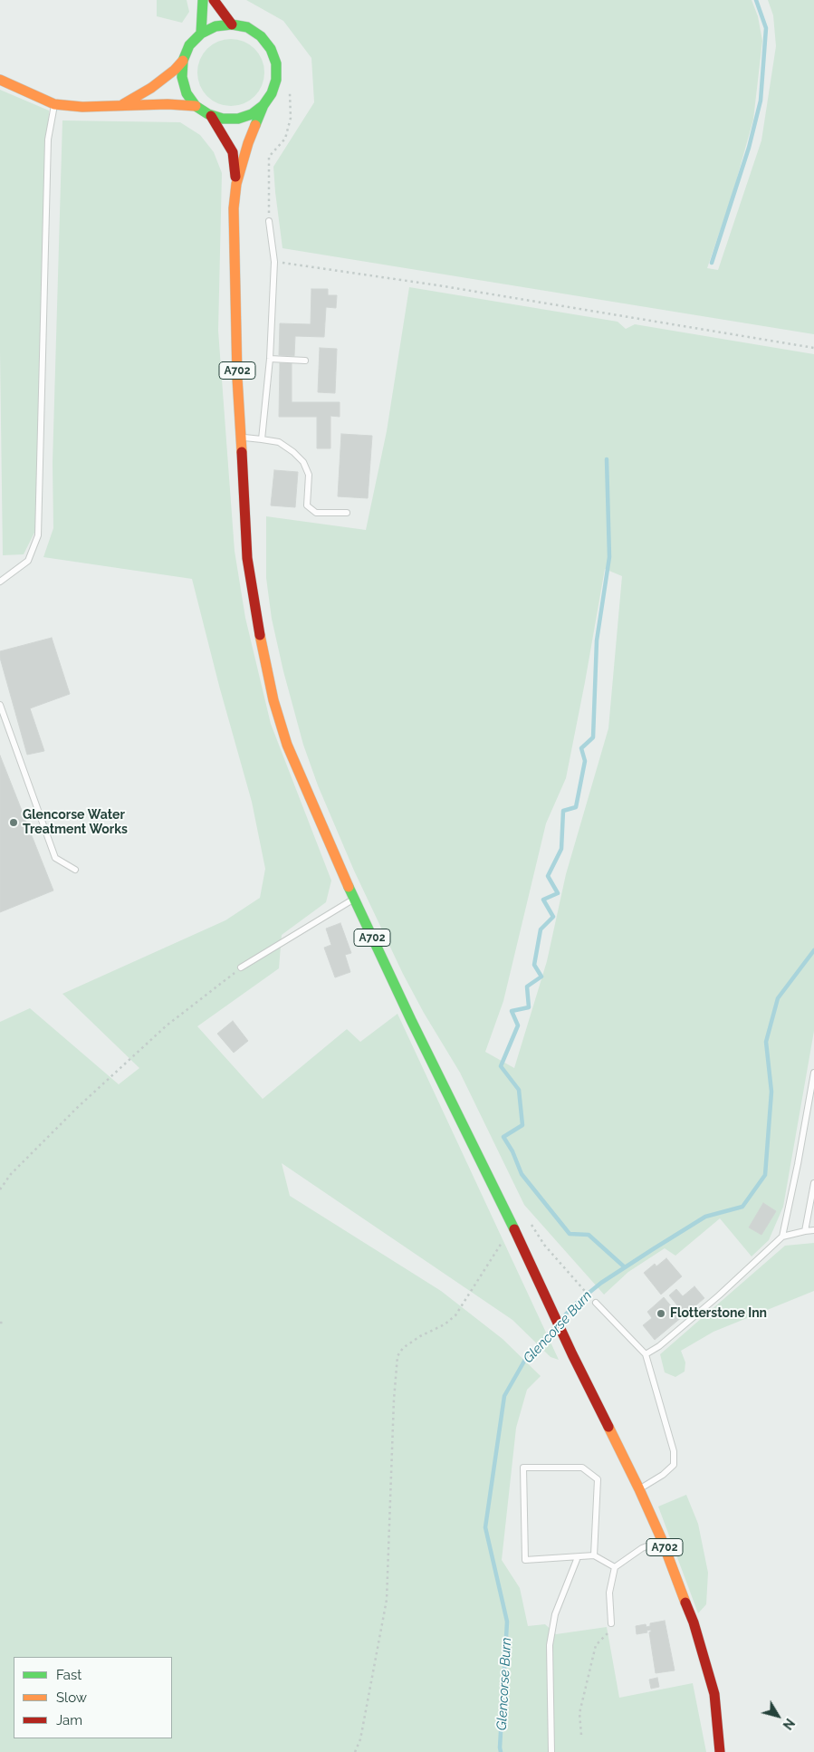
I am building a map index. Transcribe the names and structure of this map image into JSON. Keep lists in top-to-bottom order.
{
  "streets": {
    "main road": ["A702"]
  },
  "water": ["Glencorse Burn"],
  "places": ["Glencorse Water Treatment Works", "Flotterstone Inn"],
  "legend": ["Fast", "Slow", "Jam"],
  "north": "bottom right"
}
